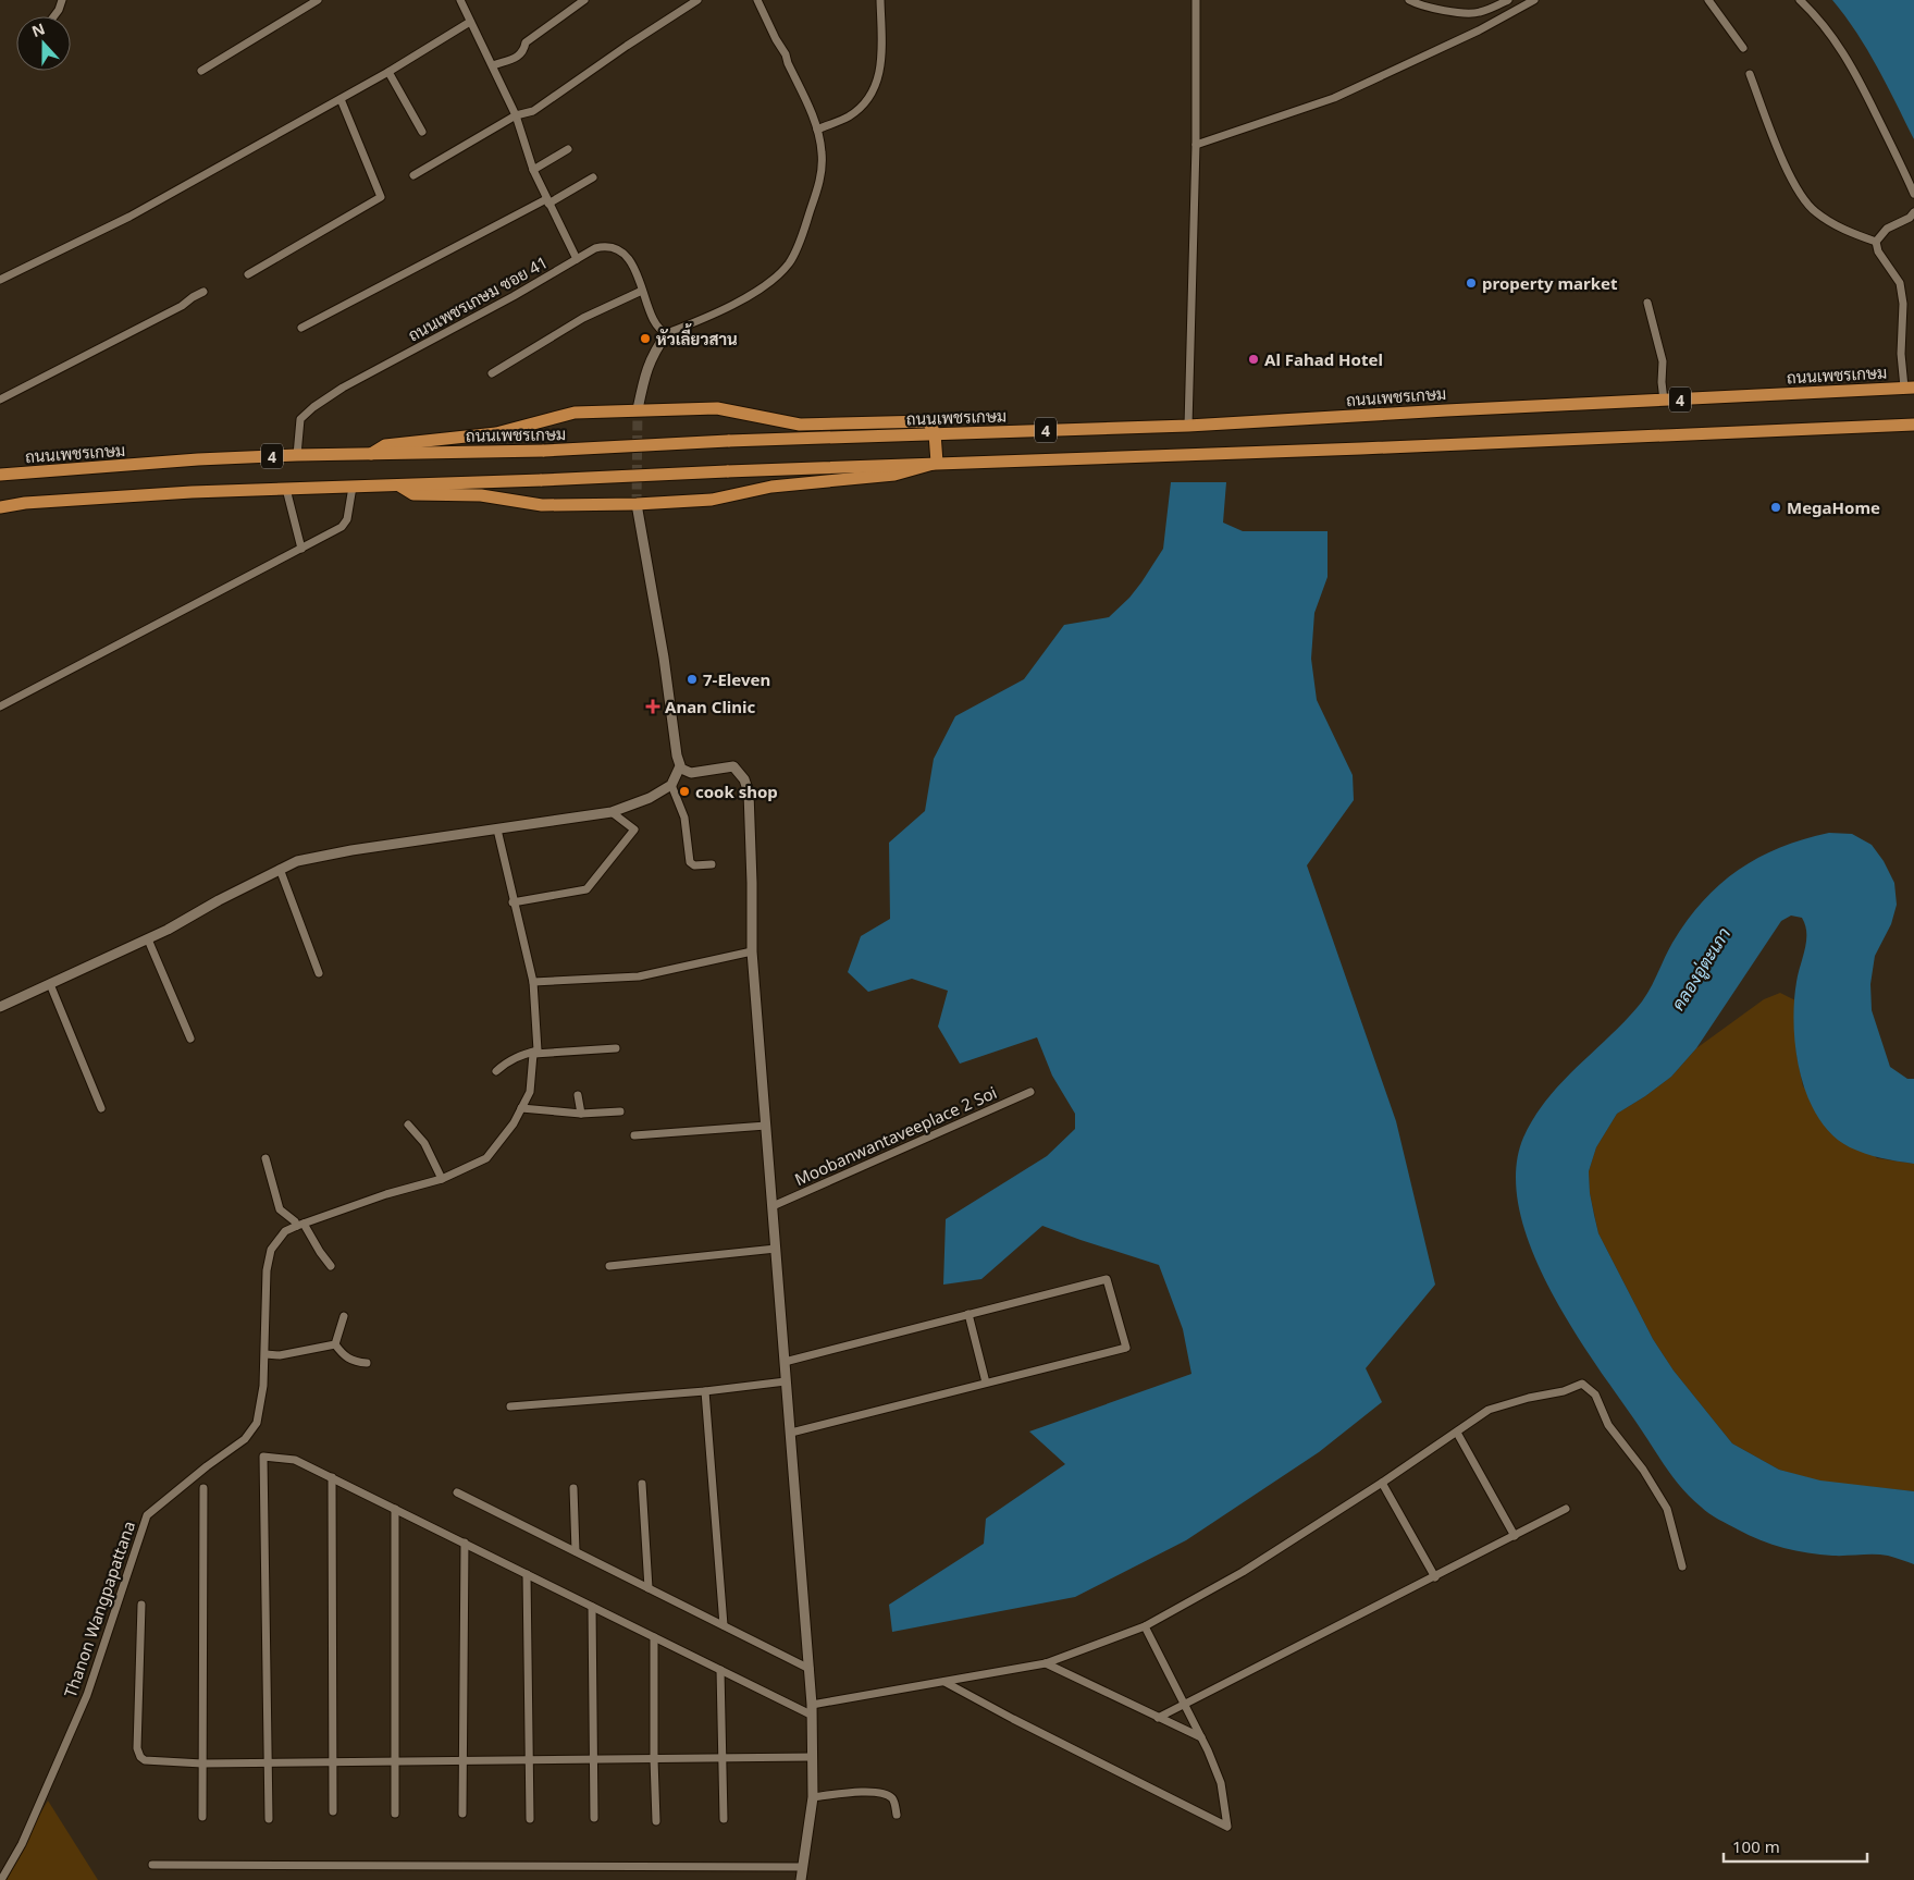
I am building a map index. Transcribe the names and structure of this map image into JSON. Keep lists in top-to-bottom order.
{
  "streets": {
    "highway": ["ถนนเพชรเกษม", "4"],
    "street": ["ถนนเพชรเกษม ซอย 41", "Moobanwantaveeplace 2 Soi", "Thanon Wangpapattana"]
  },
  "crossings": [
    ["ถนนเพชรเกษม ซอย 41", "ถนนเพชรเกษม"]
  ],
  "water": ["คลองอู่ตะเภา"],
  "places": {
    "other": [
      "property market",
      "หัวเลี้ยวสาน",
      "Al Fahad Hotel",
      "MegaHome",
      "7-Eleven",
      "cook shop"
    ],
    "health": ["Anan Clinic"]
  },
  "scale_bar": "100 m",
  "north": "top"
}
